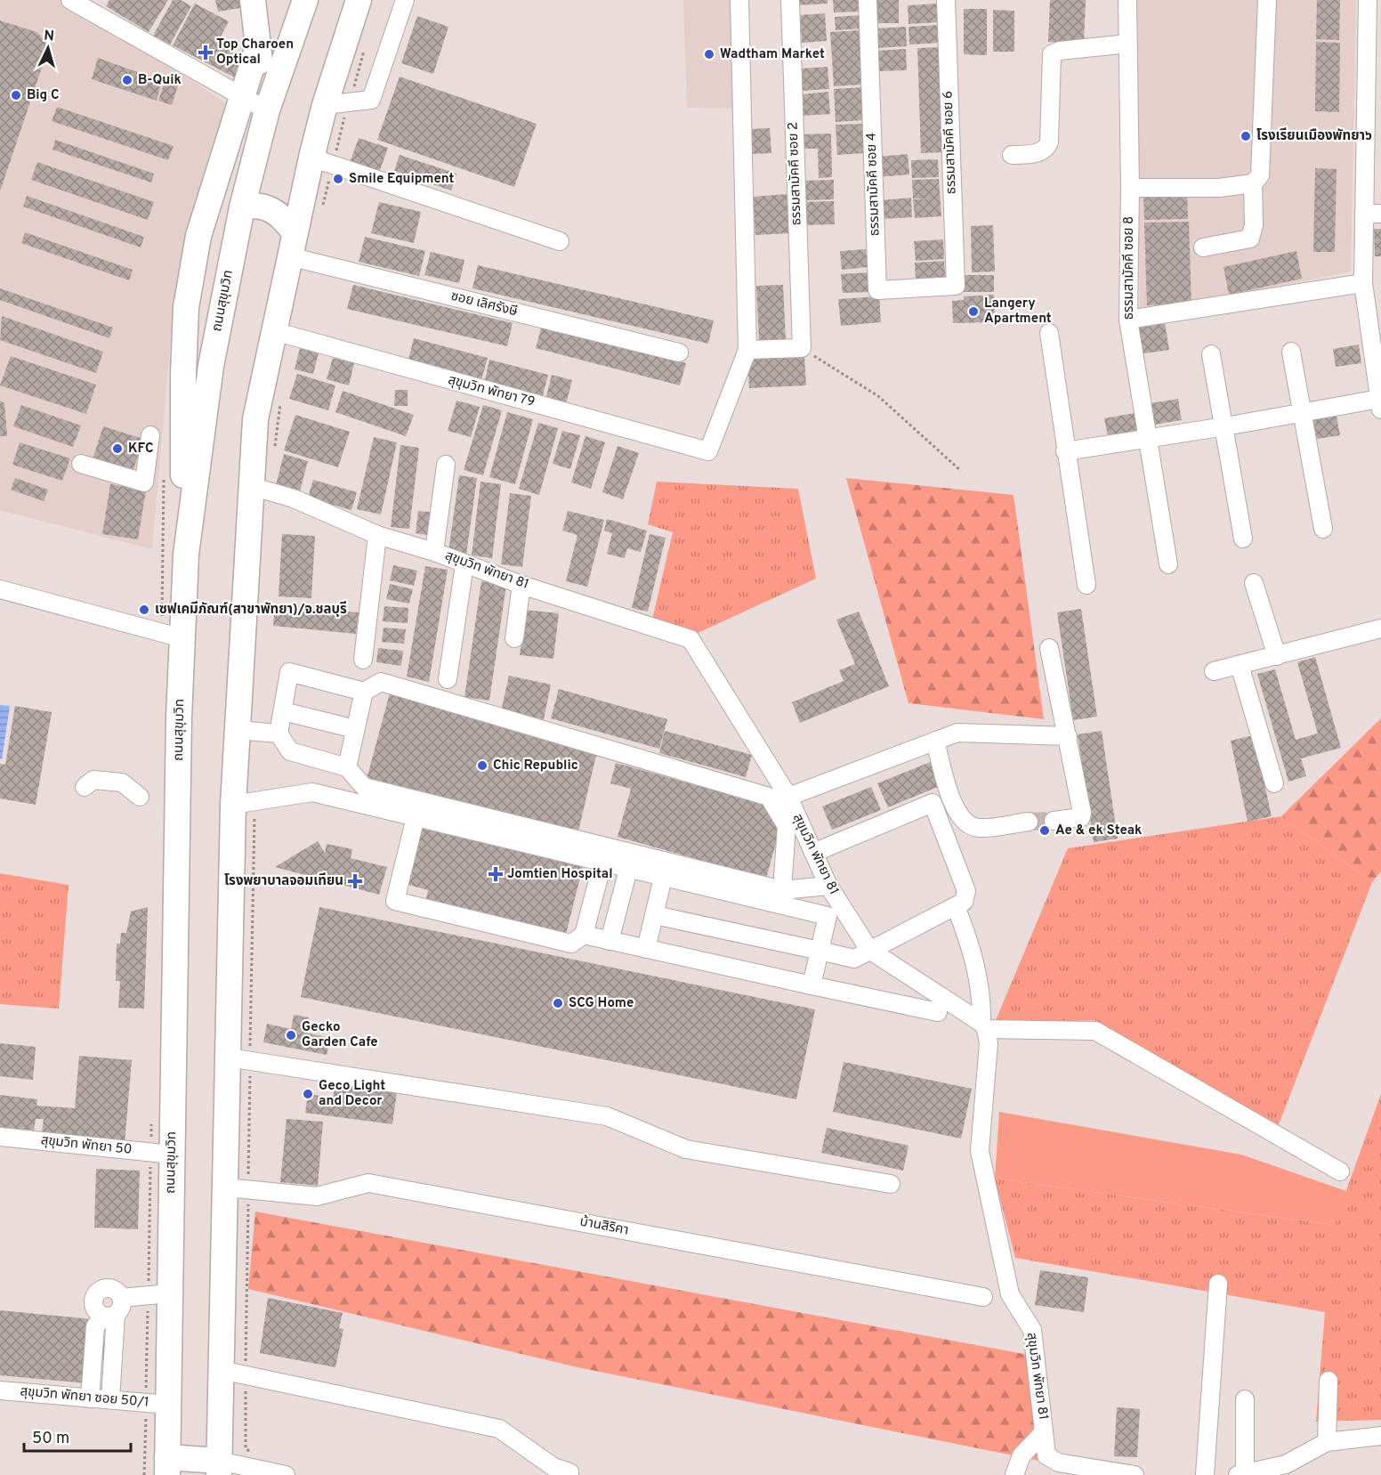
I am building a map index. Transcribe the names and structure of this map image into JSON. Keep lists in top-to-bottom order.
{
  "streets": {
    "highway": ["ถนนสุขุมวิท"],
    "street": [
      "ธรรมสามัคคี ซอย 6",
      "ธรรมสามัคคี ซอย 2",
      "ธรรมสามัคคี ซอย 4",
      "ธรรมสามัคคี ซอย 8",
      "ซอย เลิศรังษี",
      "สุขุมวิท พัทยา 79",
      "สุขุมวิท พัทยา 81",
      "สุขุมวิท พัทยา 50",
      "บ้านสิริคา",
      "สุขุมวิท พัทยา ซอย 50/1"
    ]
  },
  "crossings": [
    ["ธรรมสามัคคี ซอย 6", "ธรรมสามัคคี ซอย 4"],
    ["ถนนสุขุมวิท", "สุขุมวิท พัทยา 50"],
    ["ถนนสุขุมวิท", "สุขุมวิท พัทยา ซอย 50/1"]
  ],
  "places": {
    "health": ["Top Charoen Optical", "Jomtien Hospital", "โรงพยาบาลจอมเทียน"],
    "other": [
      "Wadtham Market",
      "B-Quik",
      "Big C",
      "โรงเรียนเมืองพัทยา๖",
      "Smile Equipment",
      "Langery Apartment",
      "KFC",
      "เซฟเคมีภัณฑ์(สาขาพัทยา)/จ.ชลบุรี",
      "Chic Republic",
      "Ae & ek Steak",
      "SCG Home",
      "Gecko Garden Cafe",
      "Geco Light and Decor"
    ]
  },
  "scale_bar": "50 m",
  "north": "top"
}
